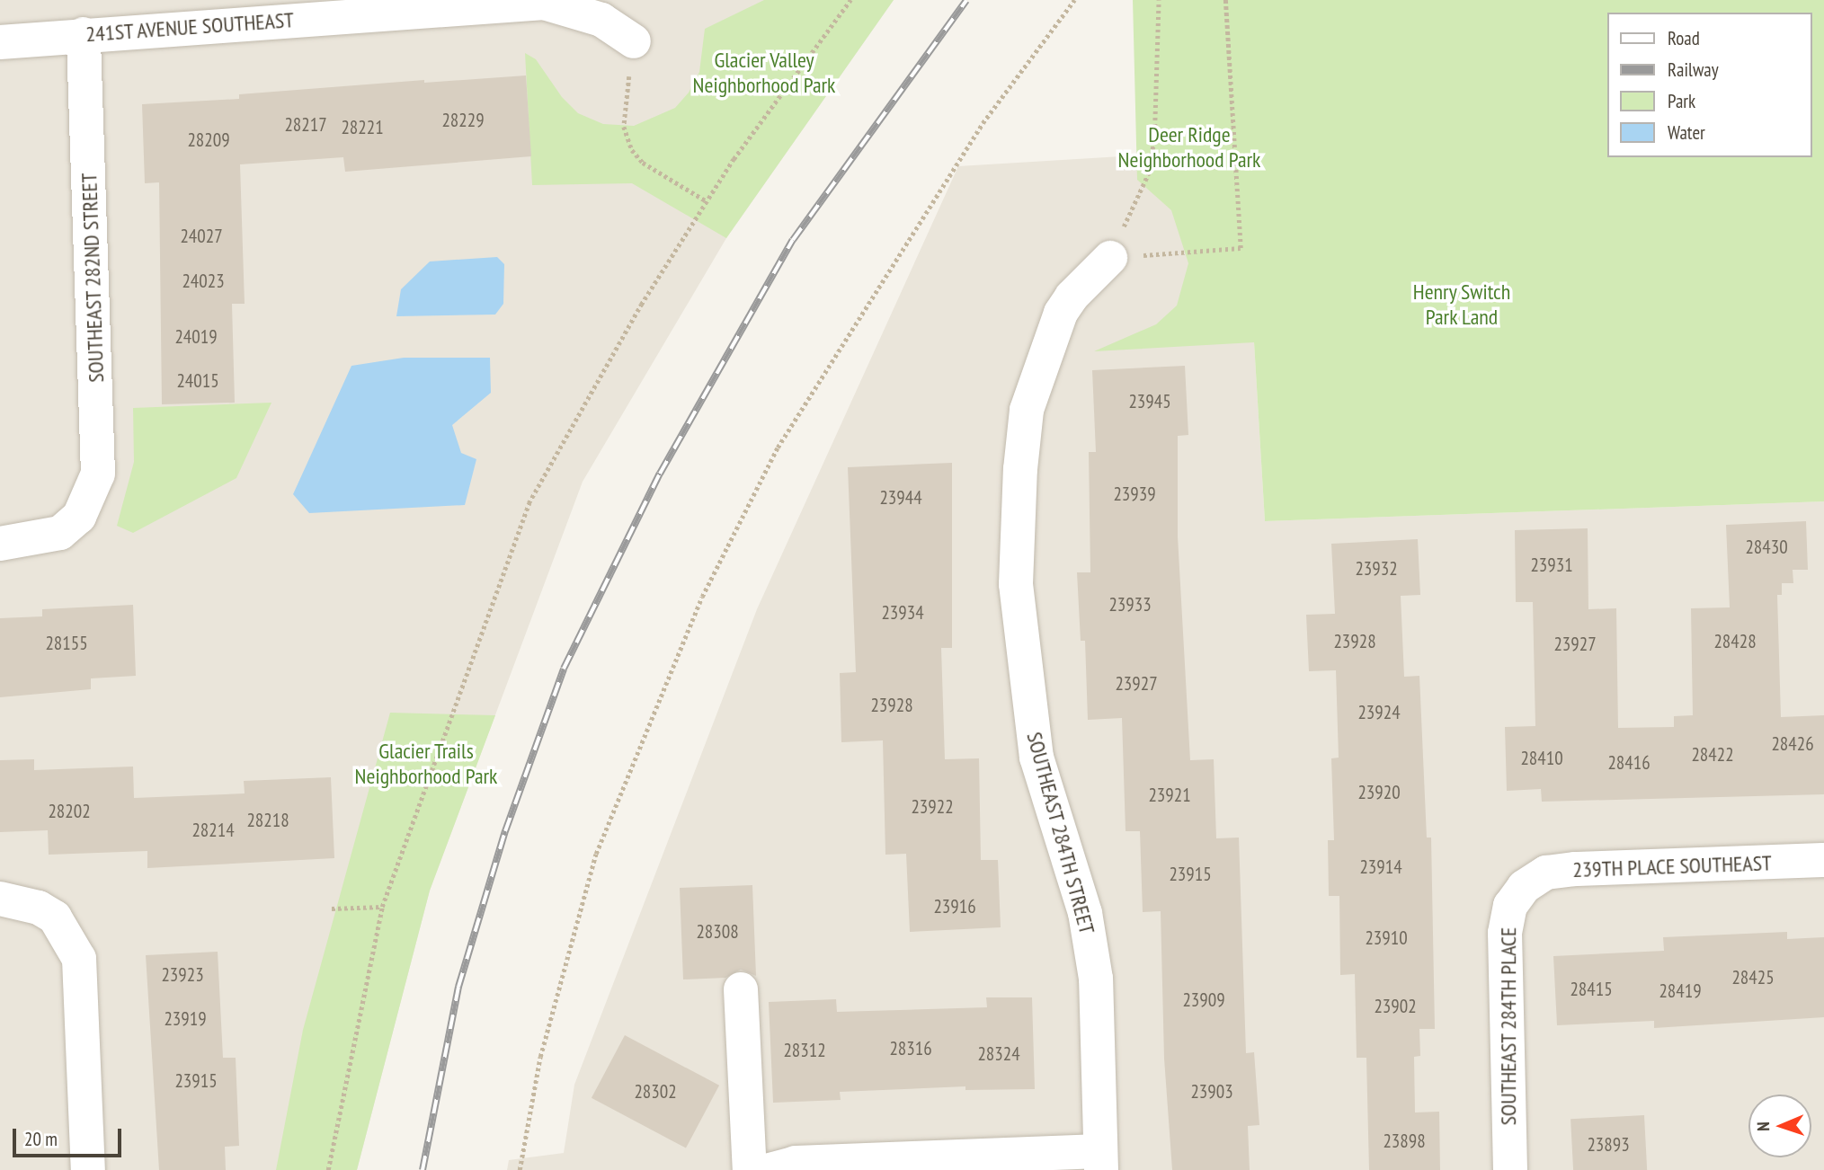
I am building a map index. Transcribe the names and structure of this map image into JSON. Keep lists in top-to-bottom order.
{
  "streets": {
    "street": [
      "241ST AVENUE SOUTHEAST",
      "SOUTHEAST 282ND STREET",
      "SOUTHEAST 284TH STREET",
      "239TH PLACE SOUTHEAST",
      "SOUTHEAST 284TH PLACE"
    ]
  },
  "crossings": [
    ["241ST AVENUE SOUTHEAST", "SOUTHEAST 282ND STREET"],
    ["239TH PLACE SOUTHEAST", "SOUTHEAST 284TH PLACE"]
  ],
  "parks": [
    "Glacier Valley Neighborhood Park",
    "Deer Ridge Neighborhood Park",
    "Henry Switch Park Land",
    "Glacier Trails Neighborhood Park"
  ],
  "house_numbers": [
    "28229",
    "28217",
    "28221",
    "28209",
    "24027",
    "24023",
    "24019",
    "24015",
    "23945",
    "23939",
    "23944",
    "28430",
    "23931",
    "23932",
    "23933",
    "23934",
    "23928",
    "28428",
    "28155",
    "23927",
    "23927",
    "23928",
    "23924",
    "28426",
    "28422",
    "28410",
    "28416",
    "23920",
    "23921",
    "23922",
    "28202",
    "28218",
    "28214",
    "23914",
    "23915",
    "23916",
    "28308",
    "23910",
    "23923",
    "28425",
    "28415",
    "28419",
    "23909",
    "23902",
    "23919",
    "28316",
    "28312",
    "28324",
    "23915",
    "28302",
    "23903",
    "23898",
    "23893"
  ],
  "legend": [
    "Road",
    "Railway",
    "Park",
    "Water"
  ],
  "scale_bar": "20 m",
  "north": "left"
}
